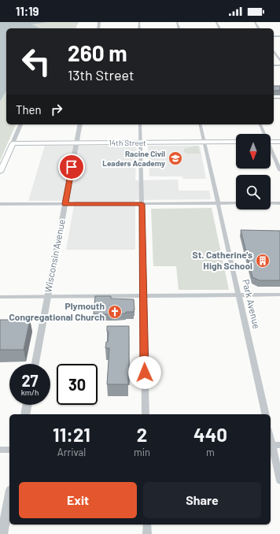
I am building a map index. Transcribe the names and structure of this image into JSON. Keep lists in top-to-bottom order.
{
  "streets": {
    "main road": ["14th Street"],
    "street": ["Wisconsin Avenue", "Park Avenue"]
  },
  "crossings": [
    ["14th Street", "Wisconsin Avenue"],
    ["14th Street", "Park Avenue"]
  ],
  "places": {
    "school or university": ["Racine Civil Leaders Academy"],
    "building": ["St. Catherine's High School"],
    "church": ["Plymouth Congregational Church"]
  },
  "north": "bottom",
  "page": {
    "status": "11:19",
    "turn": ["260 m", "13th Street"],
    "then": "Then",
    "speed": "27 km/h",
    "limit": "30",
    "eta": [
      "11:21",
      "Arrival",
      "2",
      "min",
      "440",
      "m"
    ],
    "buttons": ["Exit", "Share"]
  }
}
